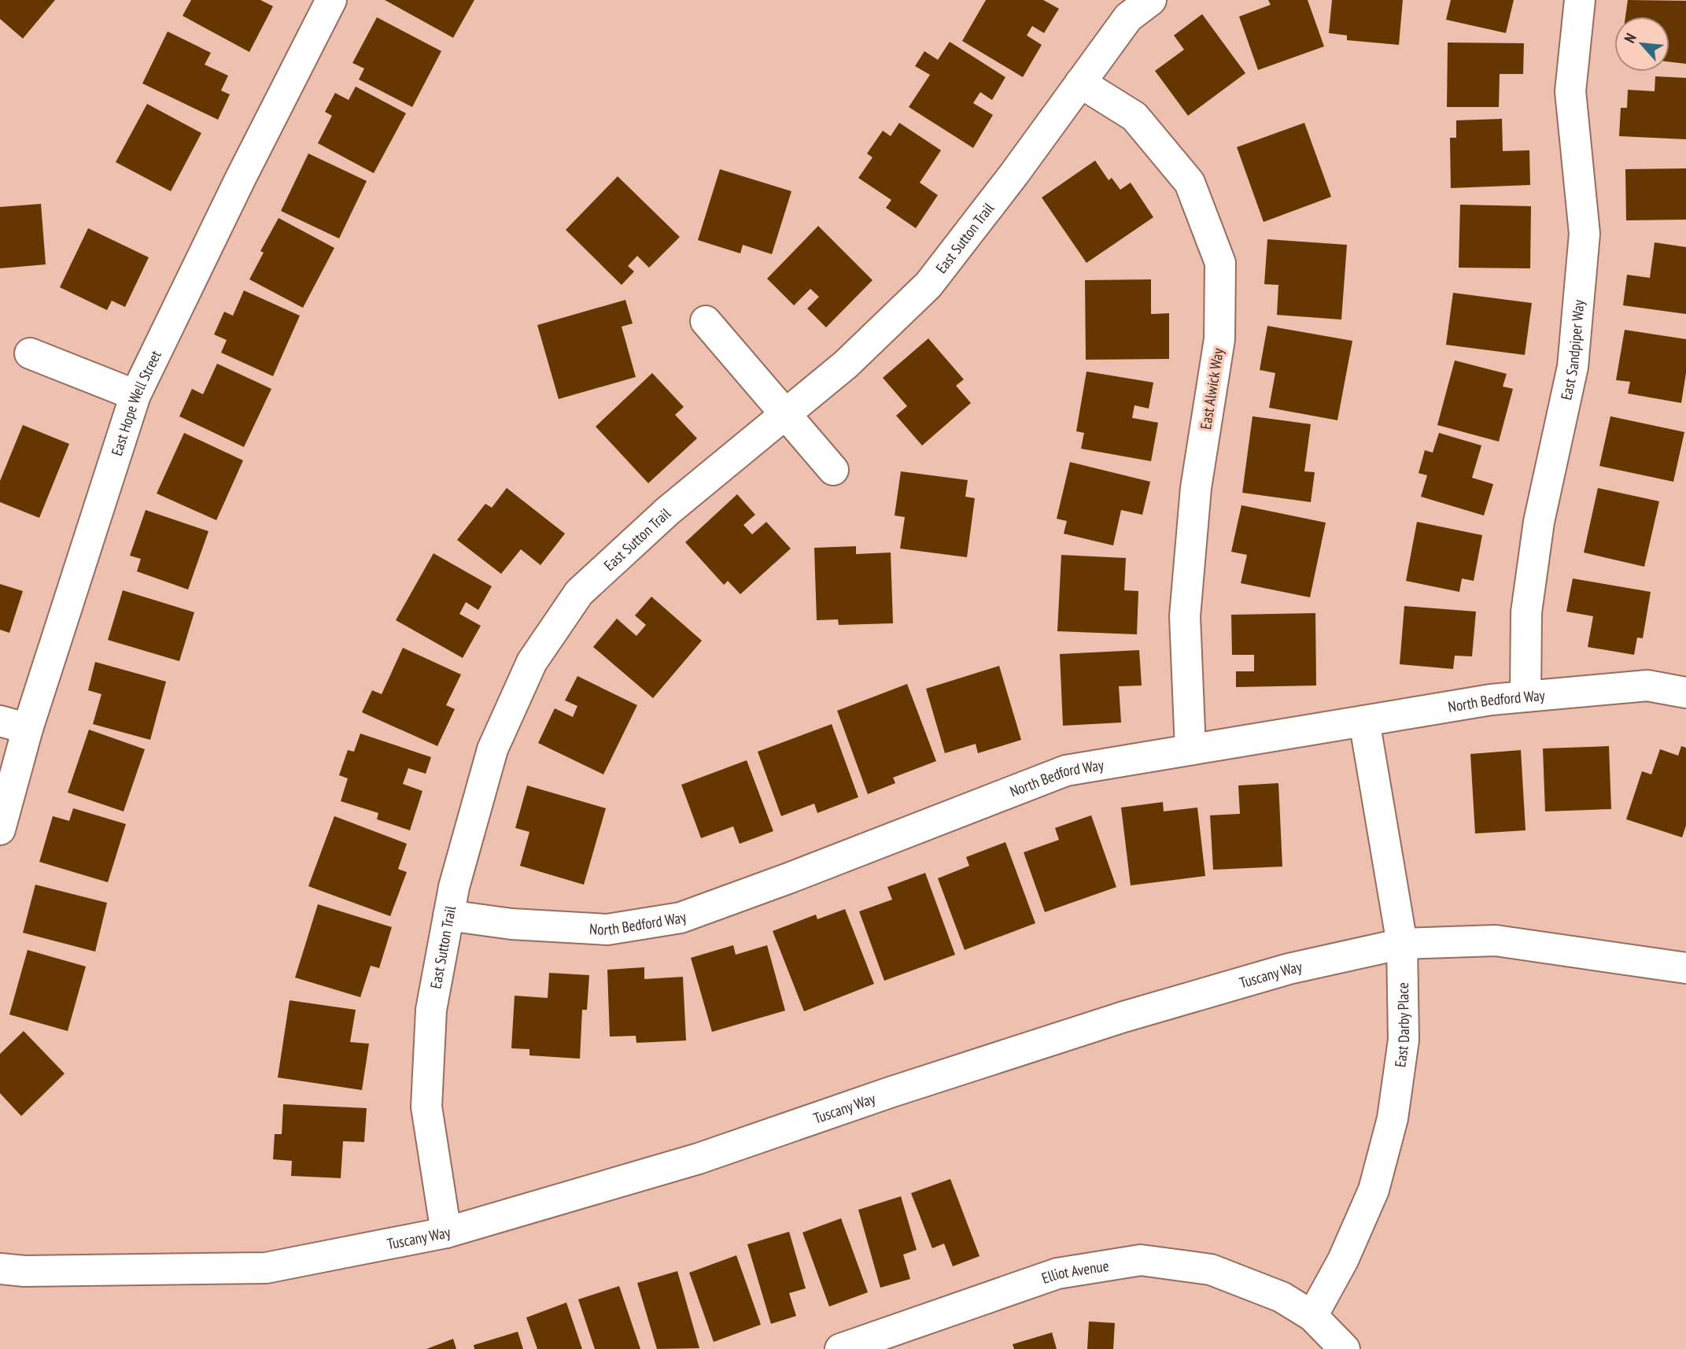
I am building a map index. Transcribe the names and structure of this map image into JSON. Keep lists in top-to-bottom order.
{
  "streets": {
    "street": [
      "East Sutton Trail",
      "East Sandpiper Way",
      "East Alwick Way",
      "East Hope Well Street",
      "North Bedford Way",
      "Tuscany Way",
      "East Darby Place",
      "Elliot Avenue"
    ]
  },
  "crossings": [
    ["East Sutton Trail", "East Alwick Way"],
    ["East Sutton Trail", "North Bedford Way"],
    ["East Sutton Trail", "Tuscany Way"],
    ["East Sandpiper Way", "North Bedford Way"],
    ["East Alwick Way", "North Bedford Way"],
    ["North Bedford Way", "East Darby Place"],
    ["Tuscany Way", "East Darby Place"],
    ["East Darby Place", "Elliot Avenue"]
  ],
  "north": "top left"
}
